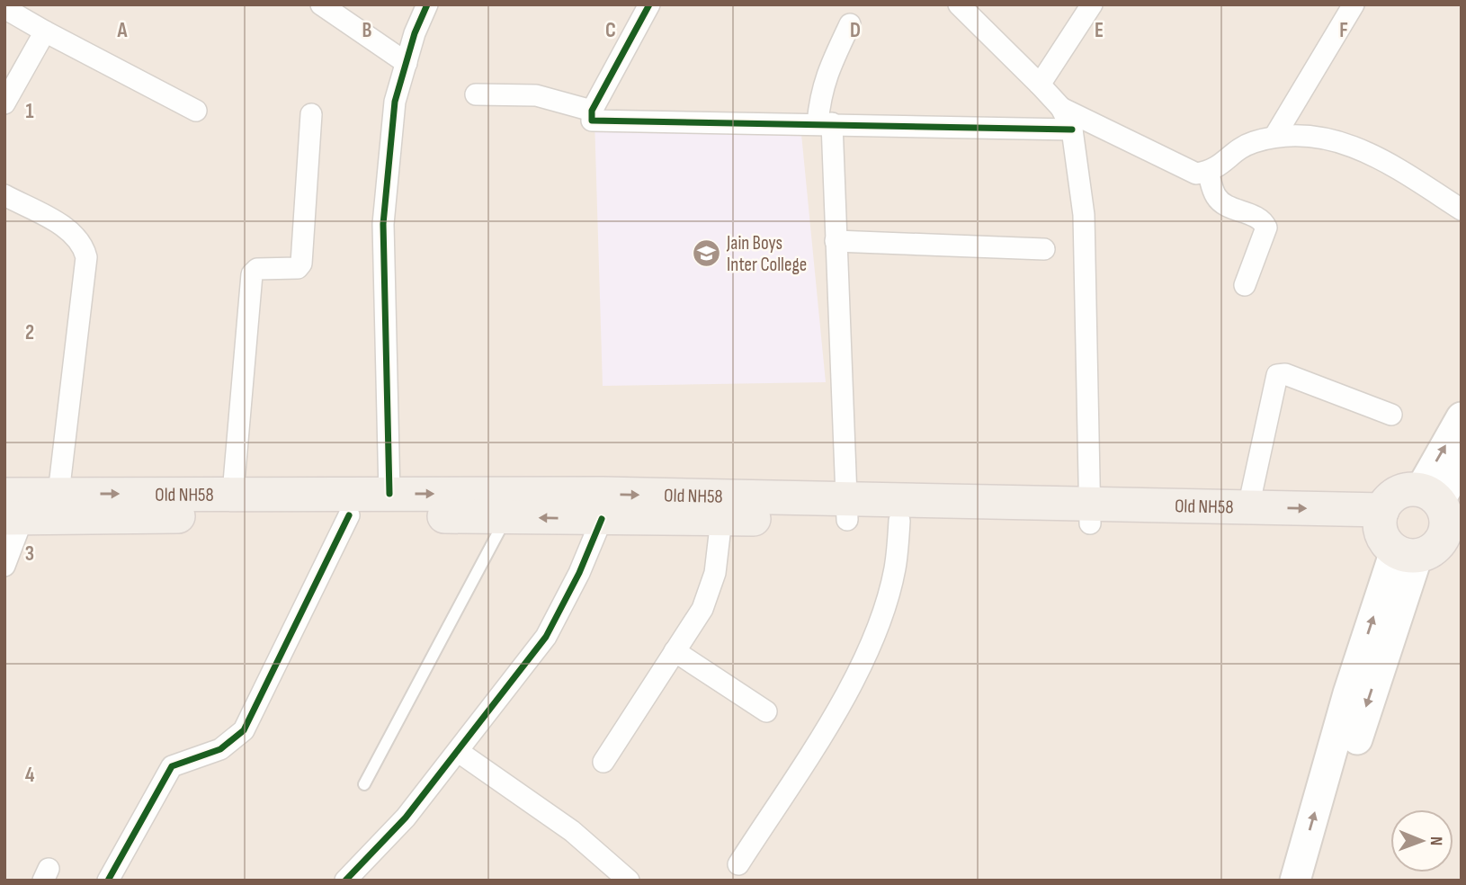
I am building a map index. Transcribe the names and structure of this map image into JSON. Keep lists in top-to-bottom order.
{
  "streets": {
    "main road": ["Old NH58"]
  },
  "places": {
    "school or university": ["Jain Boys Inter College"]
  },
  "north": "right",
  "grid": {
    "columns": [
      "A",
      "B",
      "C",
      "D",
      "E",
      "F"
    ],
    "rows": [
      "1",
      "2",
      "3",
      "4"
    ]
  }
}
